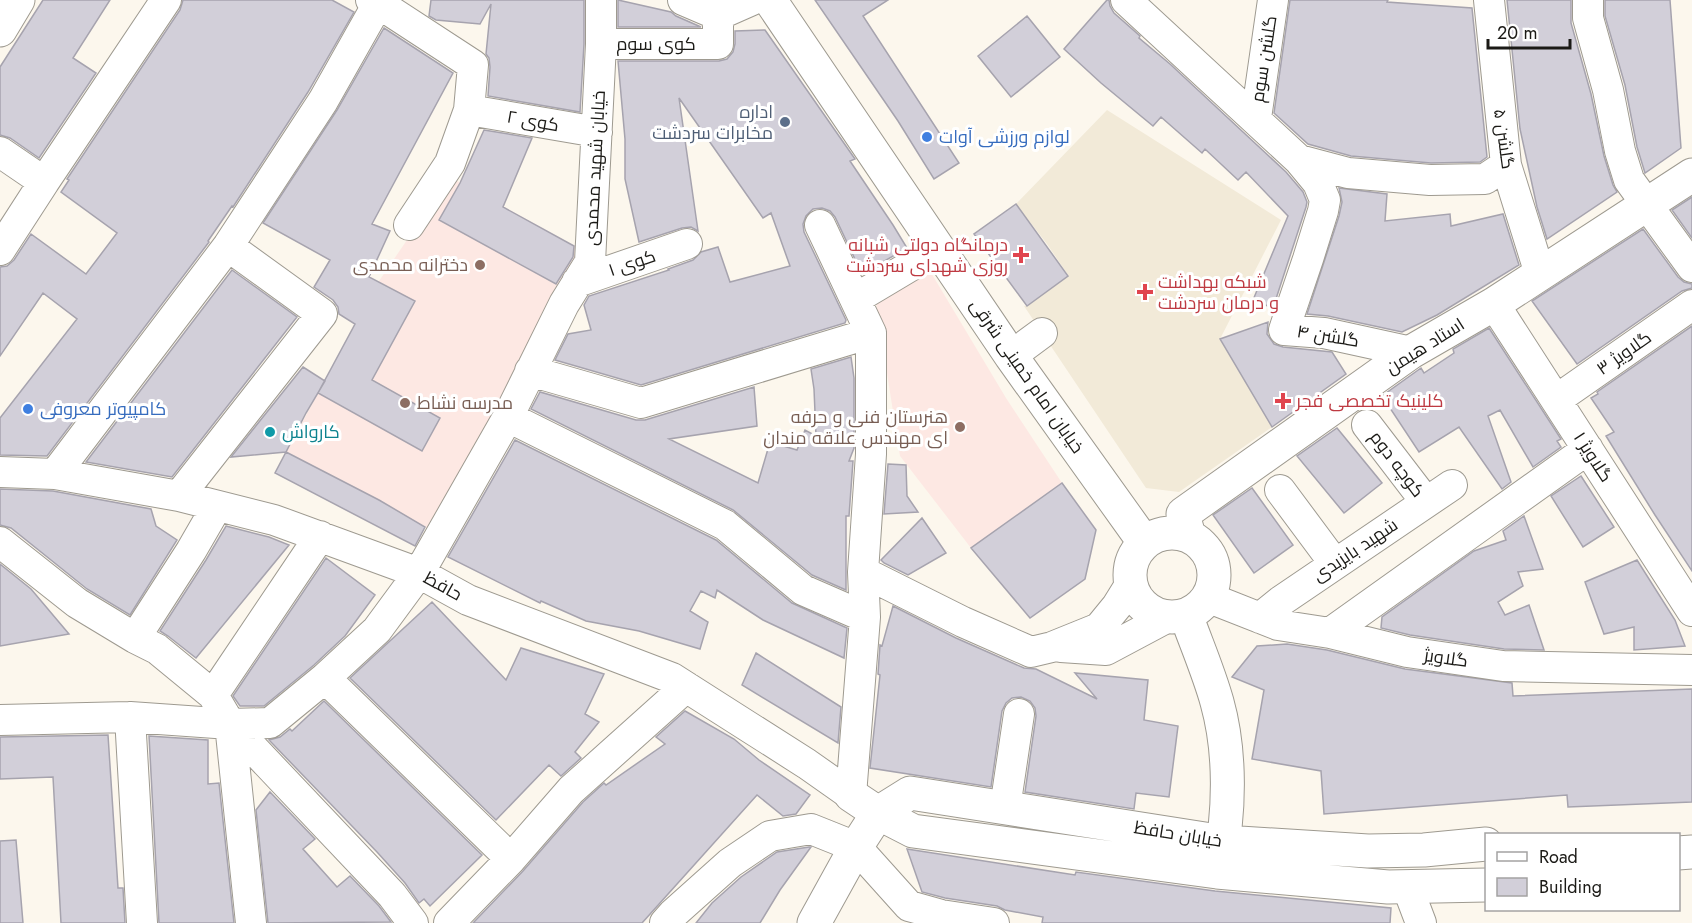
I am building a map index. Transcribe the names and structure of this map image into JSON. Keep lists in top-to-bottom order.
{
  "streets": {
    "main road": ["استاد هیمن", "خیابان امام خمینی شرقی", "خیابان حافظ"],
    "street": [
      "کوی سوم",
      "گلشن سوم",
      "کوی ۲",
      "گلشن ۵",
      "خیابان شهید محمدی",
      "کوی ۱",
      "گلشن ۴",
      "گلاویژ ۳",
      "گلاویژ ۱",
      "کوچه دوم",
      "شهید بایزیدی",
      "حافظ",
      "گلاویژ"
    ]
  },
  "crossings": [
    ["کوی سوم", "خیابان شهید محمدی"],
    ["کوی ۲", "خیابان شهید محمدی"],
    ["گلشن ۵", "استاد هیمن"],
    ["خیابان شهید محمدی", "کوی ۱"],
    ["خیابان شهید محمدی", "حافظ"],
    ["گلشن ۴", "استاد هیمن"],
    ["استاد هیمن", "خیابان امام خمینی شرقی"],
    ["استاد هیمن", "گلاویژ ۱"],
    ["استاد هیمن", "گلاویژ"],
    ["گلاویژ ۳", "گلاویژ ۱"],
    ["خیابان امام خمینی شرقی", "گلاویژ"],
    ["کوچه دوم", "شهید بایزیدی"],
    ["شهید بایزیدی", "گلاویژ"]
  ],
  "places": {
    "other": [
      "اداره مخابرات سردشت",
      "لوازم ورزشی آوات",
      "دخترانه محمدی",
      "مدرسه نشاط",
      "کامپیوتر معروفی",
      "هنرستان فنی و حرفه ای مهندس علاقه مندان",
      "کارواش"
    ],
    "health": ["درمانگاه دولتی شبانه روزی شهدای سردشت", "شبکه بهداشت و درمان سردشت", "کلینیک تخصصی فجر"]
  },
  "legend": ["Road", "Building"],
  "scale_bar": "20 m"
}
